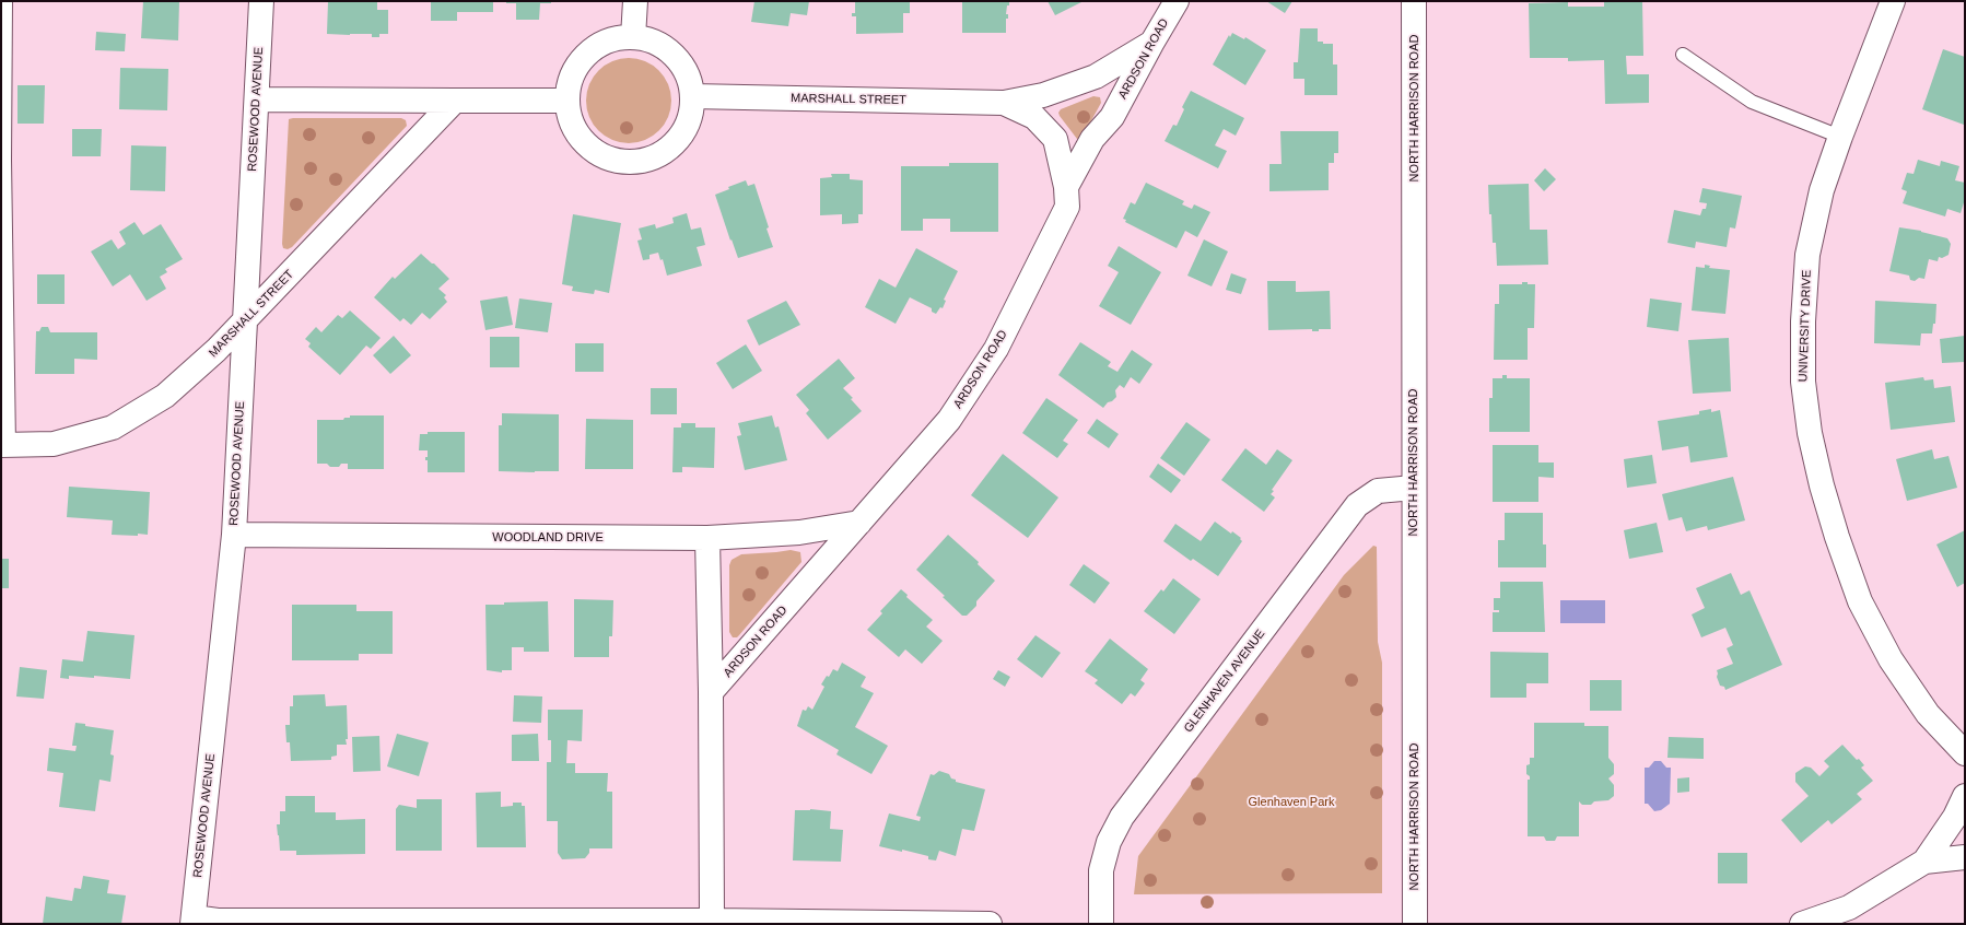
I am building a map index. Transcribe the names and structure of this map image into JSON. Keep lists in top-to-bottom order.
{
  "streets": {
    "street": [
      "ARDSON ROAD",
      "MARSHALL STREET",
      "NORTH HARRISON ROAD",
      "ROSEWOOD AVENUE",
      "UNIVERSITY DRIVE",
      "WOODLAND DRIVE",
      "GLENHAVEN AVENUE"
    ]
  },
  "crossings": [
    ["ARDSON ROAD", "MARSHALL STREET"],
    ["ARDSON ROAD", "WOODLAND DRIVE"],
    ["MARSHALL STREET", "ROSEWOOD AVENUE"],
    ["NORTH HARRISON ROAD", "GLENHAVEN AVENUE"],
    ["ROSEWOOD AVENUE", "WOODLAND DRIVE"]
  ],
  "parks": ["Glenhaven Park"]
}
